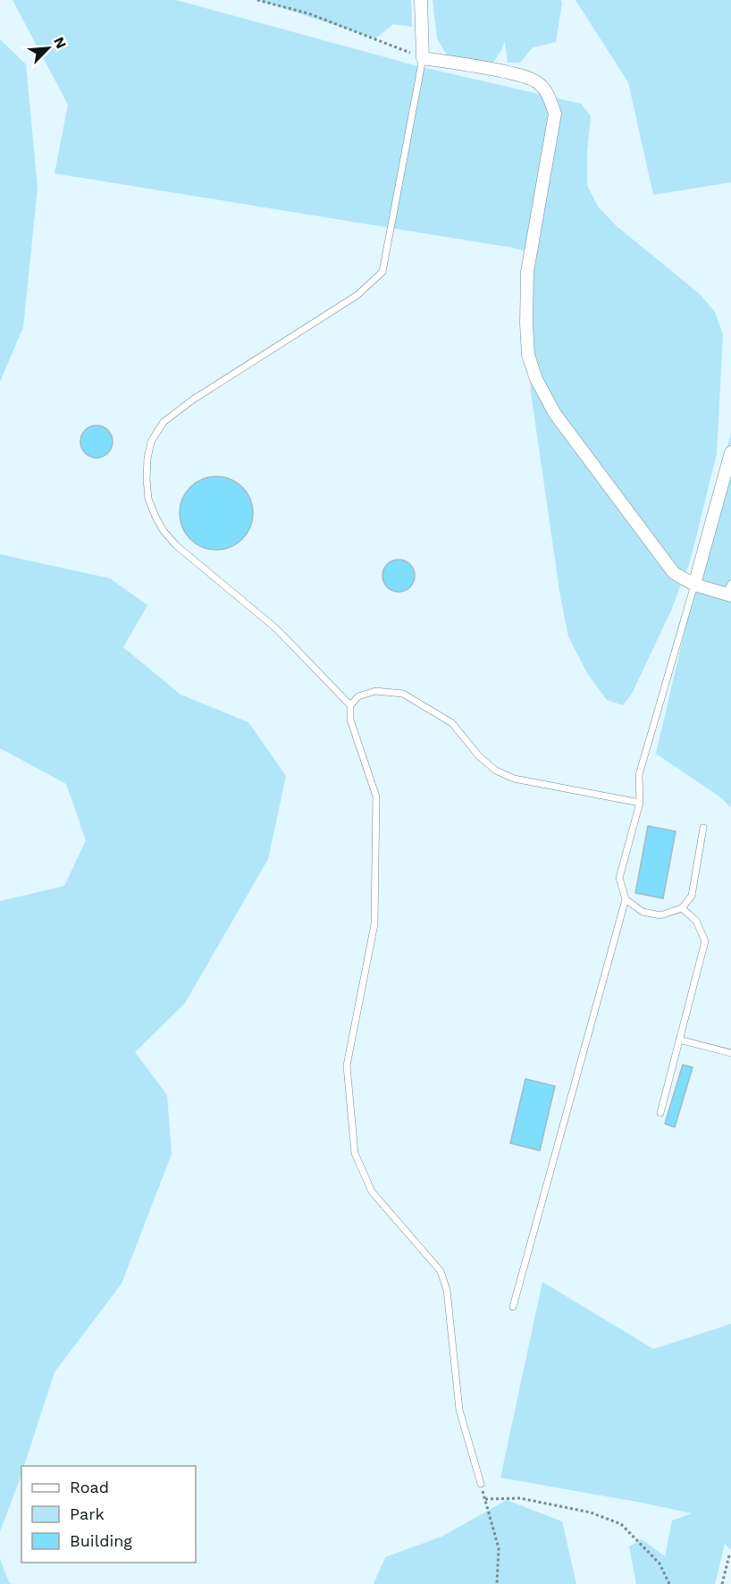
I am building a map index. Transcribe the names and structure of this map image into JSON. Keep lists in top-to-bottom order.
{
  "legend": ["Road", "Park", "Building"],
  "north": "top right"
}
